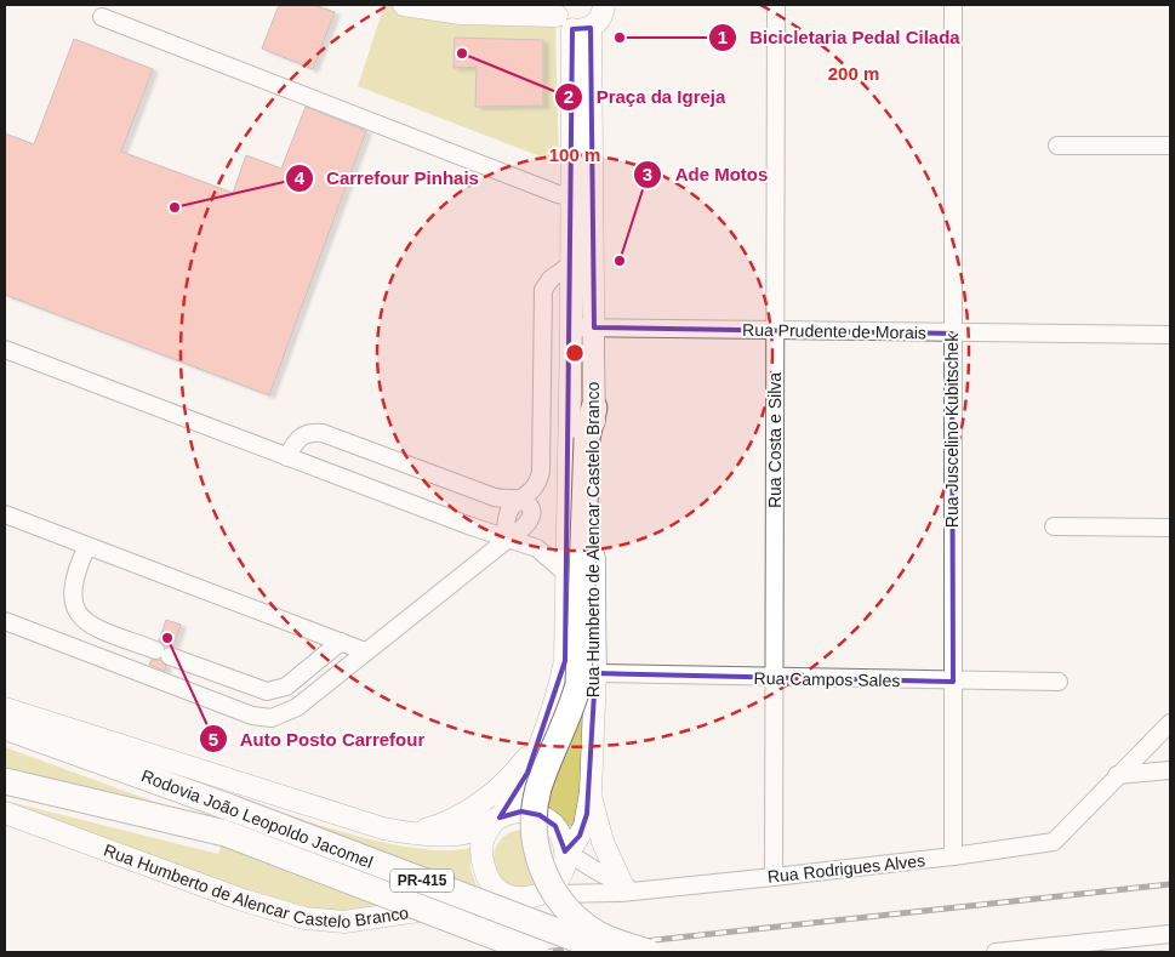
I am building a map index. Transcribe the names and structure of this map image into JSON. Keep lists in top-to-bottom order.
{
  "streets": {
    "highway": ["Rodovia João Leopoldo Jacomel", "PR-415"],
    "main road": ["Rua Humberto de Alencar Castelo Branco"],
    "street": [
      "Rua Prudente de Morais",
      "Rua Juscelino Kubitschek",
      "Rua Costa e Silva",
      "Rua Campos Sales",
      "Rua Rodrigues Alves"
    ]
  },
  "crossings": [
    ["Rua Prudente de Morais", "Rua Juscelino Kubitschek"],
    ["Rua Prudente de Morais", "Rua Costa e Silva"],
    ["Rua Prudente de Morais", "Rua Humberto de Alencar Castelo Branco"],
    ["Rua Juscelino Kubitschek", "Rua Campos Sales"],
    ["Rua Juscelino Kubitschek", "Rua Rodrigues Alves"],
    ["Rua Costa e Silva", "Rua Campos Sales"],
    ["Rua Costa e Silva", "Rua Rodrigues Alves"],
    ["Rua Humberto de Alencar Castelo Branco", "Rua Campos Sales"],
    ["Rua Humberto de Alencar Castelo Branco", "Rua Rodrigues Alves"]
  ],
  "places": [
    "Bicicletaria Pedal Cilada",
    "Praça da Igreja",
    "Carrefour Pinhais",
    "Ade Motos",
    "Auto Posto Carrefour"
  ],
  "rings": ["200 m", "100 m"]
}
